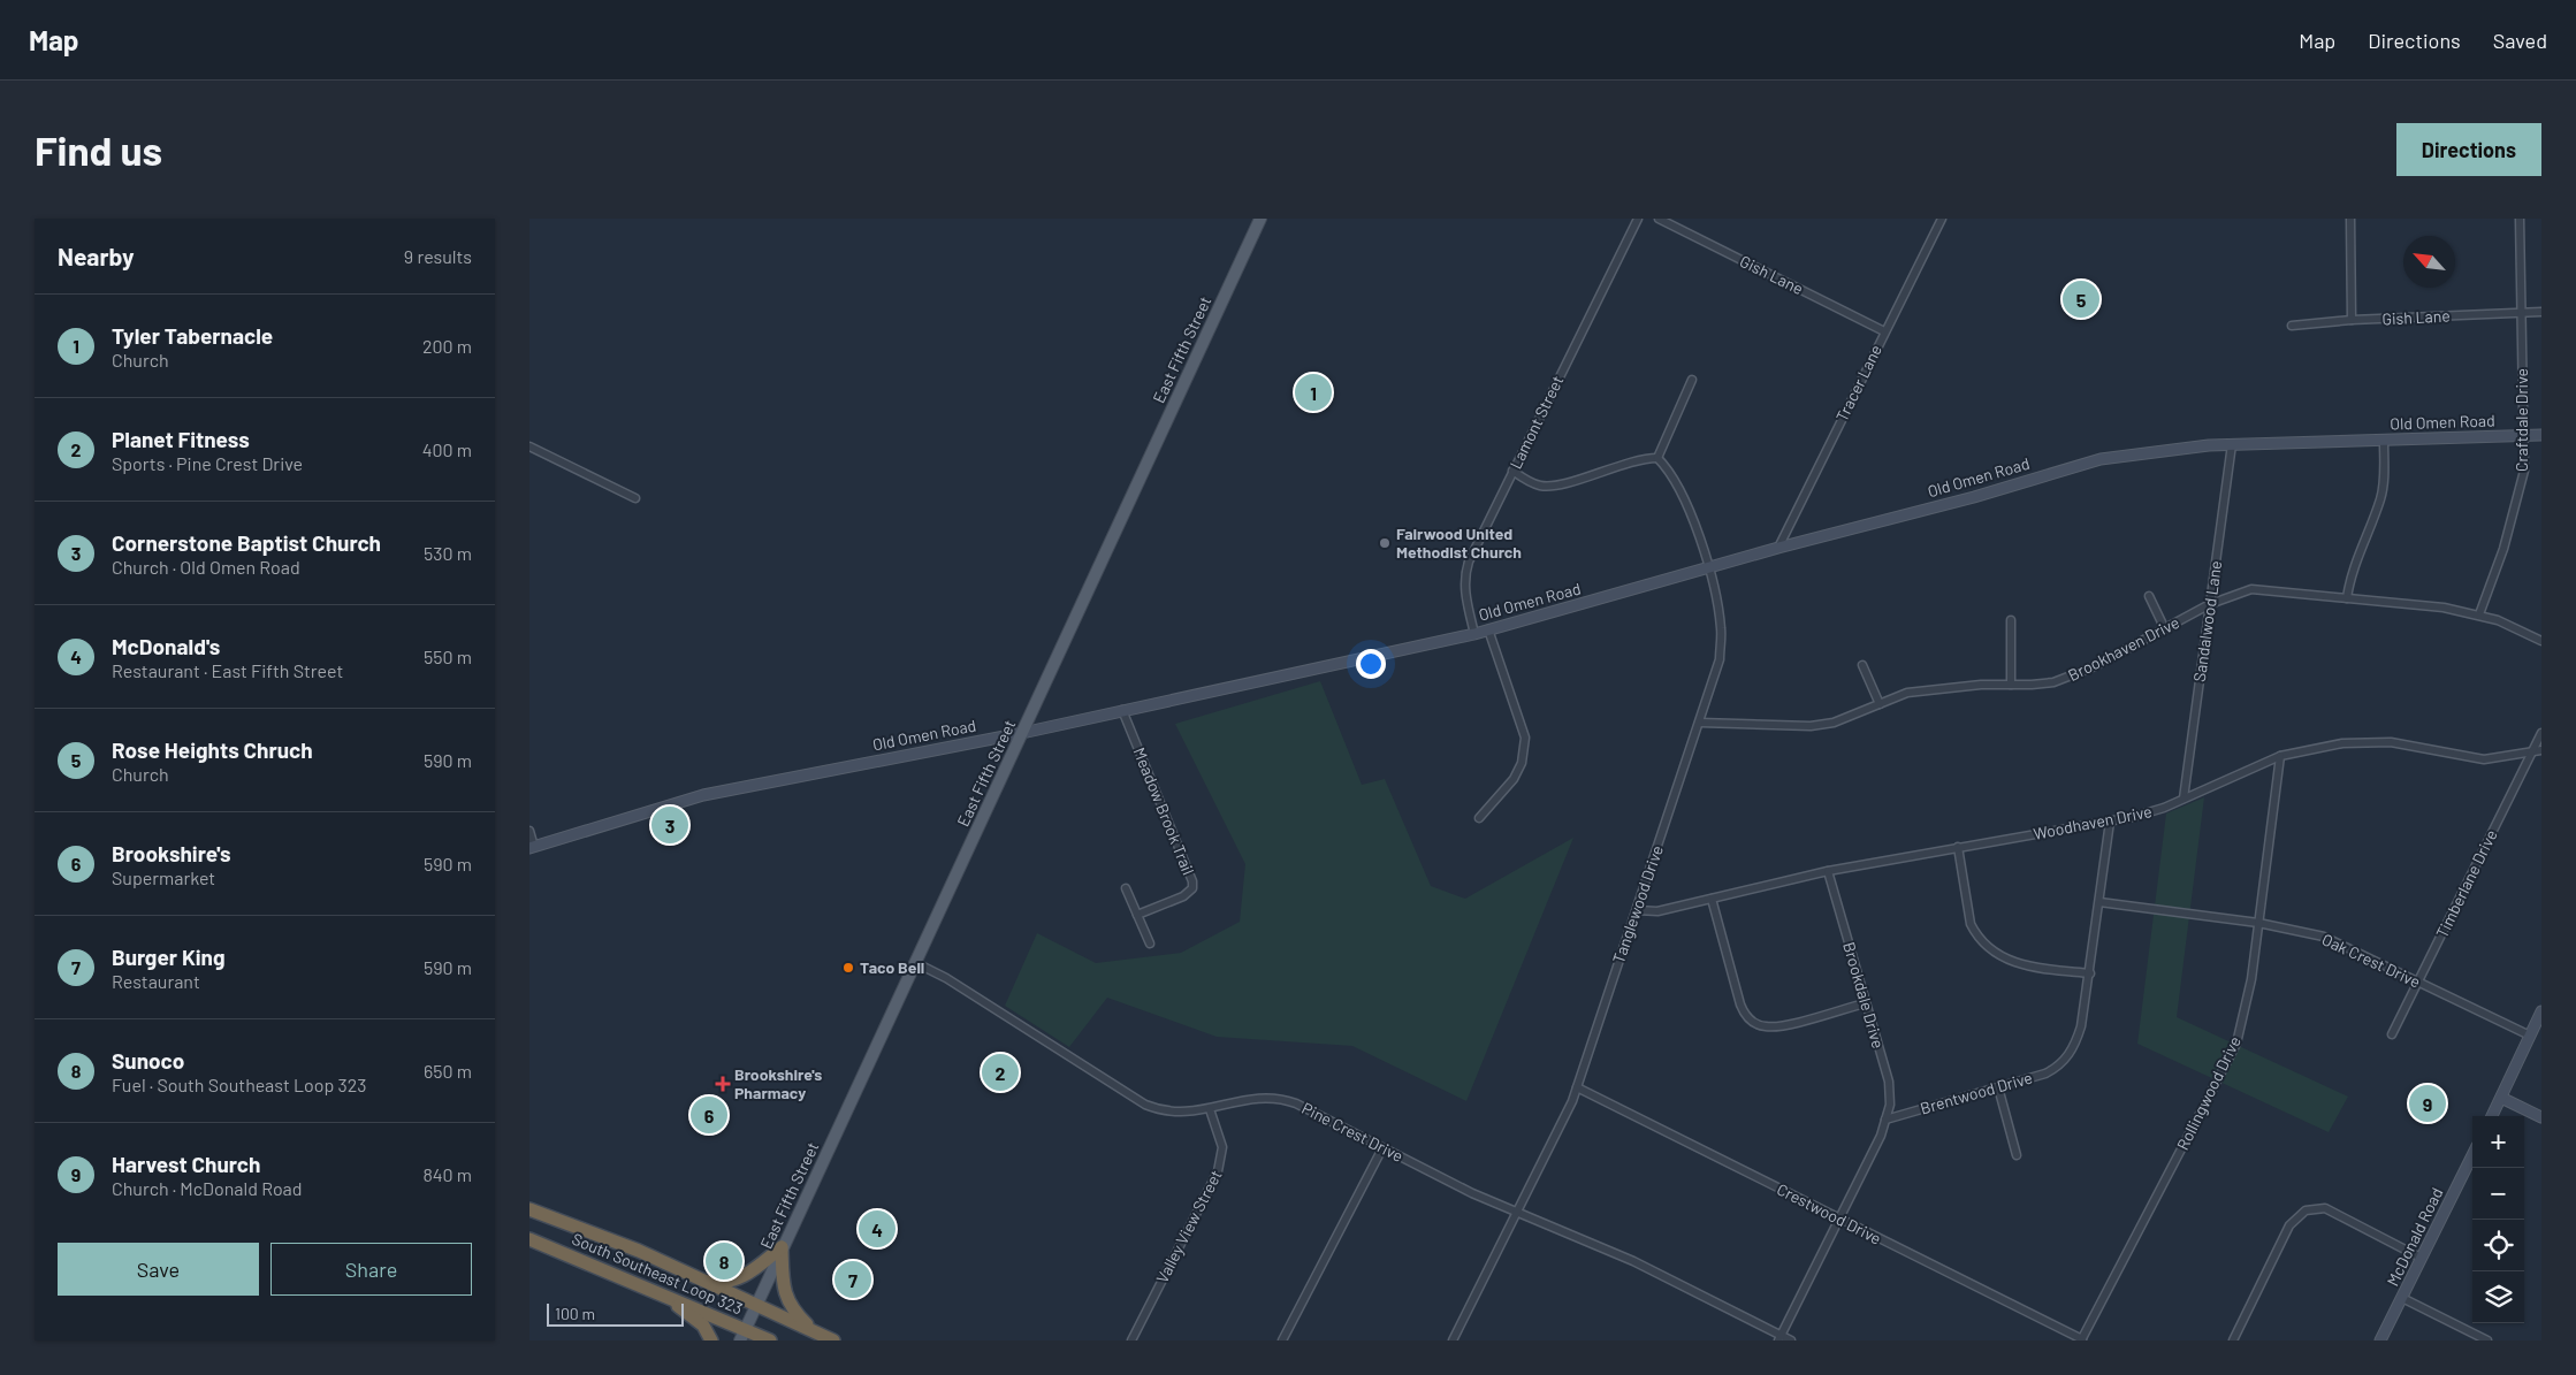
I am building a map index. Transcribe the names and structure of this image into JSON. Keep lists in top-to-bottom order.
{
  "streets": {
    "highway": ["South Southeast Loop 323"],
    "main road": ["East Fifth Street"],
    "street": [
      "Gish Lane",
      "Tracer Lane",
      "Craftdale Drive",
      "Lamont Street",
      "Old Omen Road",
      "Sandalwood Lane",
      "Brookhaven Drive",
      "Meadow Brook Trail",
      "Woodhaven Drive",
      "Timberlane Drive",
      "Tanglewood Drive",
      "Oak Crest Drive",
      "Brookdale Drive",
      "Brentwood Drive",
      "Rollingwood Drive",
      "Pine Crest Drive",
      "Crestwood Drive",
      "Valley View Street",
      "McDonald Road"
    ]
  },
  "crossings": [
    ["Gish Lane", "Tracer Lane"],
    ["Gish Lane", "Craftdale Drive"],
    ["East Fifth Street", "Old Omen Road"],
    ["East Fifth Street", "Pine Crest Drive"],
    ["East Fifth Street", "South Southeast Loop 323"],
    ["Tracer Lane", "Old Omen Road"],
    ["Craftdale Drive", "Old Omen Road"],
    ["Craftdale Drive", "Brookhaven Drive"],
    ["Lamont Street", "Old Omen Road"],
    ["Old Omen Road", "Sandalwood Lane"],
    ["Old Omen Road", "Meadow Brook Trail"],
    ["Old Omen Road", "Tanglewood Drive"],
    ["Sandalwood Lane", "Brookhaven Drive"],
    ["Sandalwood Lane", "Woodhaven Drive"],
    ["Brookhaven Drive", "Tanglewood Drive"],
    ["Woodhaven Drive", "Timberlane Drive"],
    ["Woodhaven Drive", "Tanglewood Drive"],
    ["Woodhaven Drive", "Brookdale Drive"],
    ["Woodhaven Drive", "Brentwood Drive"],
    ["Woodhaven Drive", "Rollingwood Drive"],
    ["Timberlane Drive", "Oak Crest Drive"],
    ["Tanglewood Drive", "Pine Crest Drive"],
    ["Tanglewood Drive", "Crestwood Drive"],
    ["Oak Crest Drive", "Brentwood Drive"],
    ["Oak Crest Drive", "Rollingwood Drive"],
    ["Brookdale Drive", "Brentwood Drive"],
    ["Rollingwood Drive", "Crestwood Drive"],
    ["Pine Crest Drive", "Valley View Street"]
  ],
  "places": {
    "other": ["Fairwood United Methodist Church", "Taco Bell"],
    "health": ["Brookshire's Pharmacy"]
  },
  "scale_bar": "100 m",
  "north": "top left",
  "page": {
    "header": "Map",
    "nav": ["Map", "Directions", "Saved"],
    "buttons": [
      "Directions",
      ["Save", "Share"]
    ],
    "title": "Find us",
    "heading": ["Nearby", "9 results"],
    "pins": [
      "5",
      "1",
      "3",
      "2",
      "9",
      "6",
      "4",
      "8",
      "7"
    ],
    "list": [
      {
        "mark": "1",
        "name": "Tyler Tabernacle",
        "note": "Church",
        "value": "200 m"
      },
      {
        "mark": "2",
        "name": "Planet Fitness",
        "note": "Sports · Pine Crest Drive",
        "value": "400 m"
      },
      {
        "mark": "3",
        "name": "Cornerstone Baptist Church",
        "note": "Church · Old Omen Road",
        "value": "530 m"
      },
      {
        "mark": "4",
        "name": "McDonald's",
        "note": "Restaurant · East Fifth Street",
        "value": "550 m"
      },
      {
        "mark": "5",
        "name": "Rose Heights Chruch",
        "note": "Church",
        "value": "590 m"
      },
      {
        "mark": "6",
        "name": "Brookshire's",
        "note": "Supermarket",
        "value": "590 m"
      },
      {
        "mark": "7",
        "name": "Burger King",
        "note": "Restaurant",
        "value": "590 m"
      },
      {
        "mark": "8",
        "name": "Sunoco",
        "note": "Fuel · South Southeast Loop 323",
        "value": "650 m"
      },
      {
        "mark": "9",
        "name": "Harvest Church",
        "note": "Church · McDonald Road",
        "value": "840 m"
      }
    ],
    "map_buttons": ["+", "−"],
    "scale": "100 m"
  }
}
